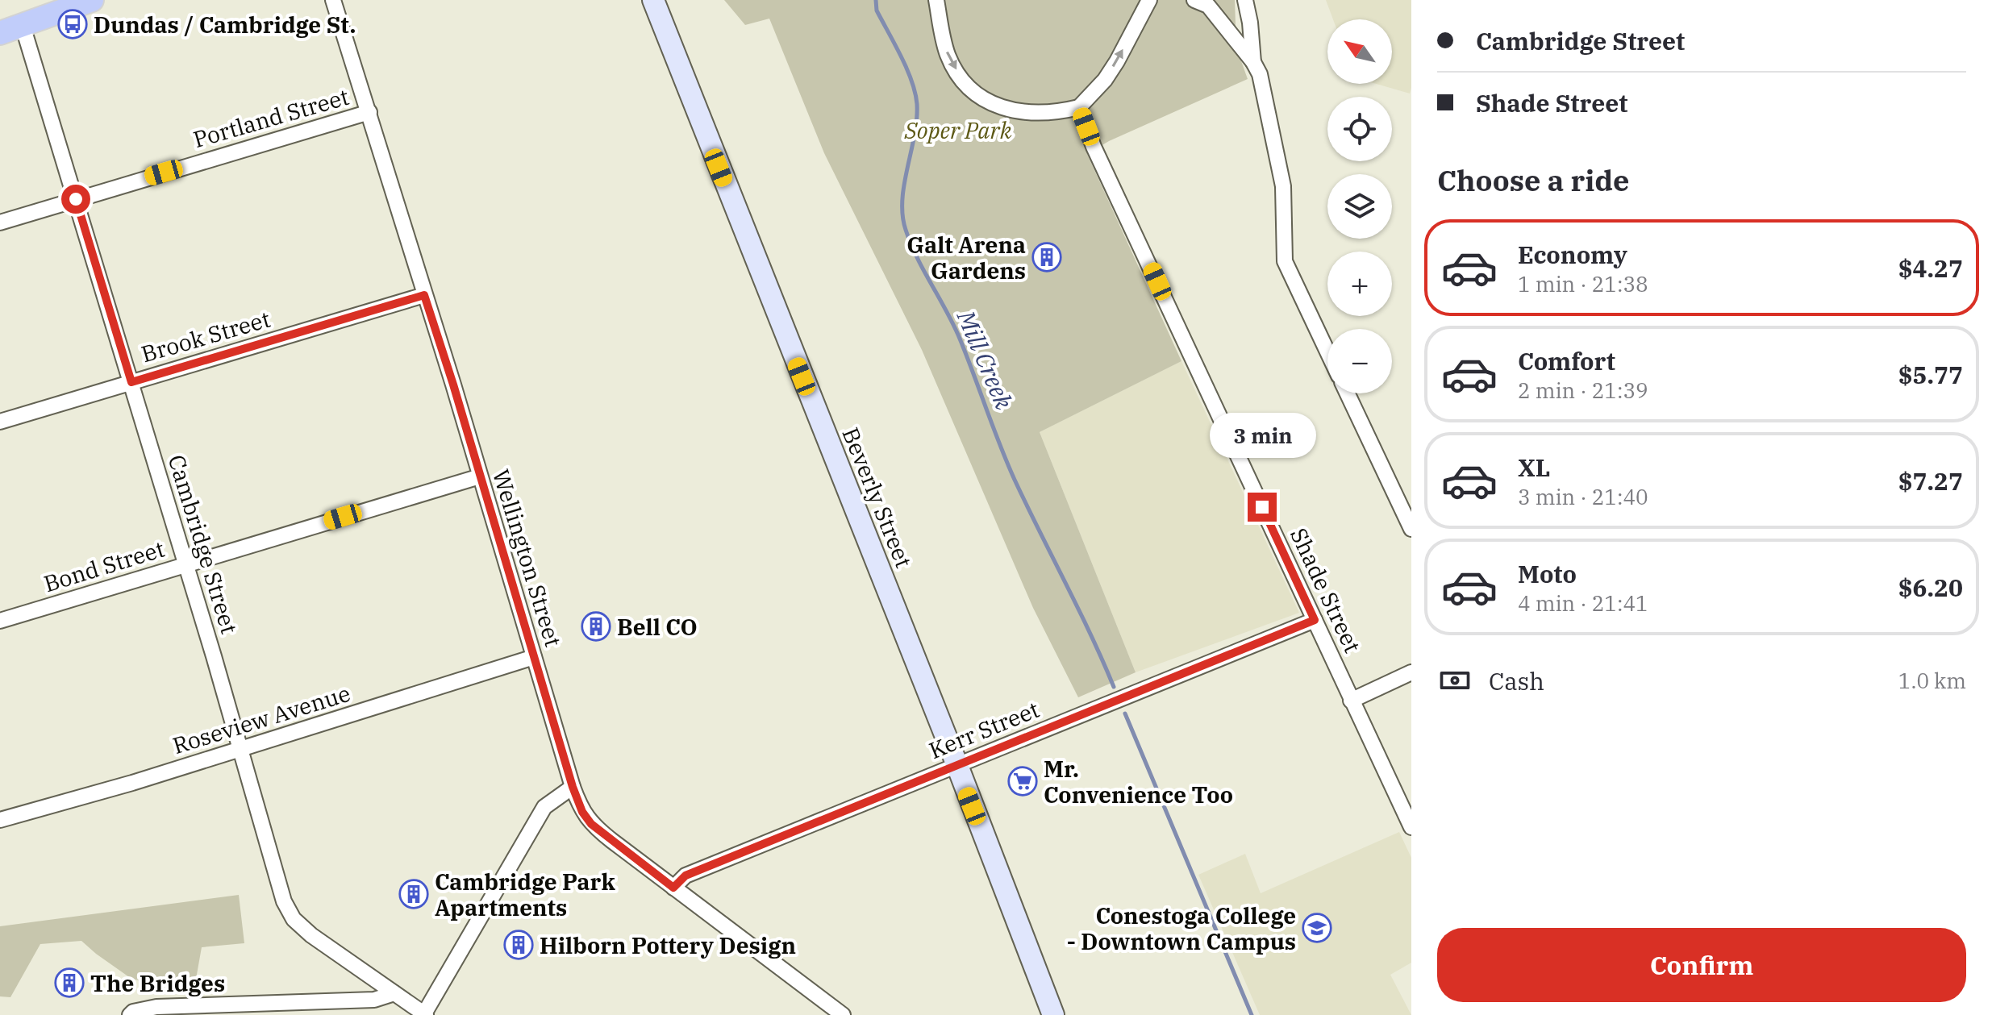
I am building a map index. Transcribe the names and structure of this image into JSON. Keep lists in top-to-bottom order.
{
  "streets": {
    "street": [
      "Portland Street",
      "Brook Street",
      "Beverly Street",
      "Cambridge Street",
      "Wellington Street",
      "Bond Street",
      "Shade Street",
      "Roseview Avenue",
      "Kerr Street"
    ]
  },
  "crossings": [
    ["Portland Street", "Cambridge Street"],
    ["Portland Street", "Wellington Street"],
    ["Brook Street", "Cambridge Street"],
    ["Brook Street", "Wellington Street"],
    ["Beverly Street", "Kerr Street"],
    ["Cambridge Street", "Bond Street"],
    ["Cambridge Street", "Roseview Avenue"],
    ["Wellington Street", "Bond Street"],
    ["Wellington Street", "Roseview Avenue"],
    ["Wellington Street", "Kerr Street"],
    ["Shade Street", "Kerr Street"]
  ],
  "water": ["Mill Creek"],
  "parks": ["Soper Park"],
  "places": {
    "bus stop": ["Dundas / Cambridge St."],
    "building": [
      "Galt Arena Gardens",
      "Bell CO",
      "Cambridge Park Apartments",
      "Hilborn Pottery Design",
      "The Bridges"
    ],
    "supermarket": ["Mr. Convenience Too"],
    "school or university": ["Conestoga College - Downtown Campus"]
  },
  "north": "top left",
  "page": {
    "banner": ["Cambridge Street", "Shade Street"],
    "map_buttons": ["+", "−"],
    "heading": "Choose a ride",
    "list": [
      {
        "name": "Economy",
        "note": "1 min · 21:38",
        "value": "$4.27"
      },
      {
        "name": "Comfort",
        "note": "2 min · 21:39",
        "value": "$5.77"
      },
      {
        "name": "XL",
        "note": "3 min · 21:40",
        "value": "$7.27"
      },
      {
        "name": "Moto",
        "note": "4 min · 21:41",
        "value": "$6.20"
      }
    ],
    "bubble": "3 min",
    "pay": ["Cash", "1.0 km"],
    "buttons": "Confirm"
  }
}
